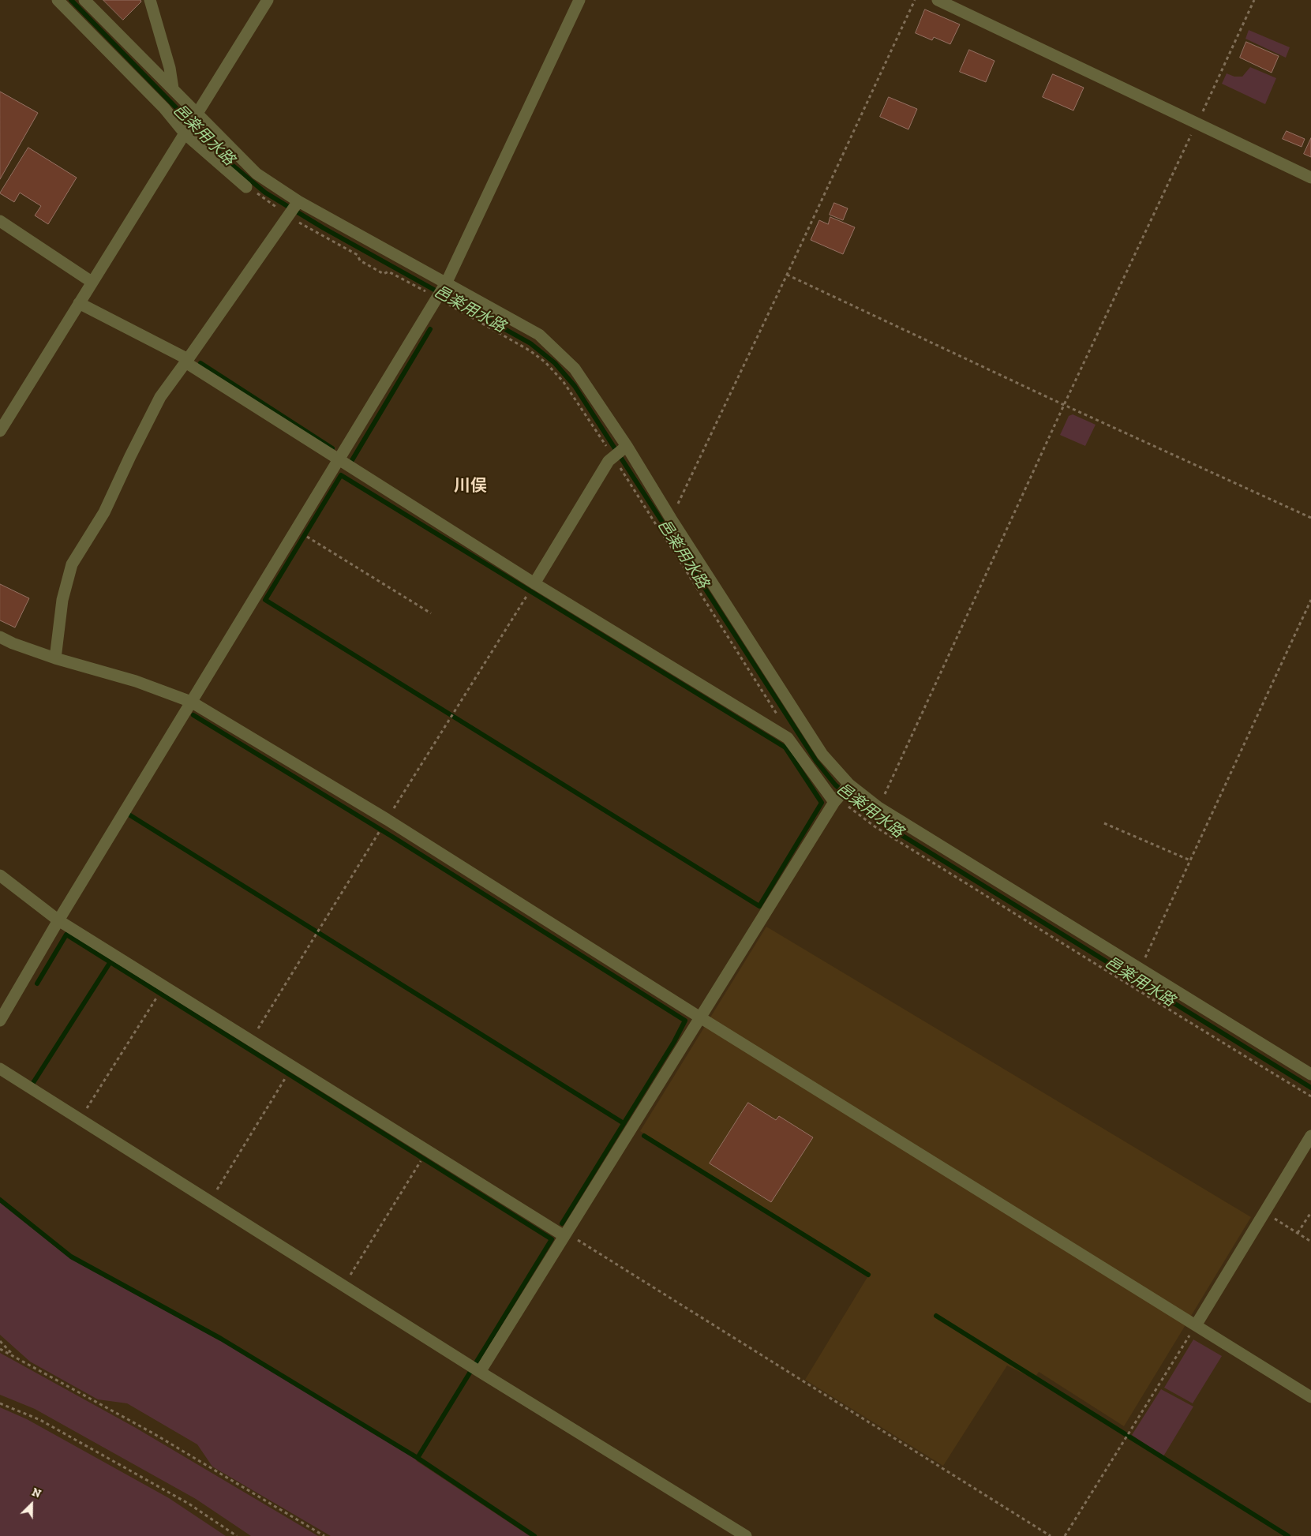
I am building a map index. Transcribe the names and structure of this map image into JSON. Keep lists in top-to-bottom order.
{
  "districts": ["川俣"],
  "water": ["邑楽用水路"],
  "north": "top right"
}
